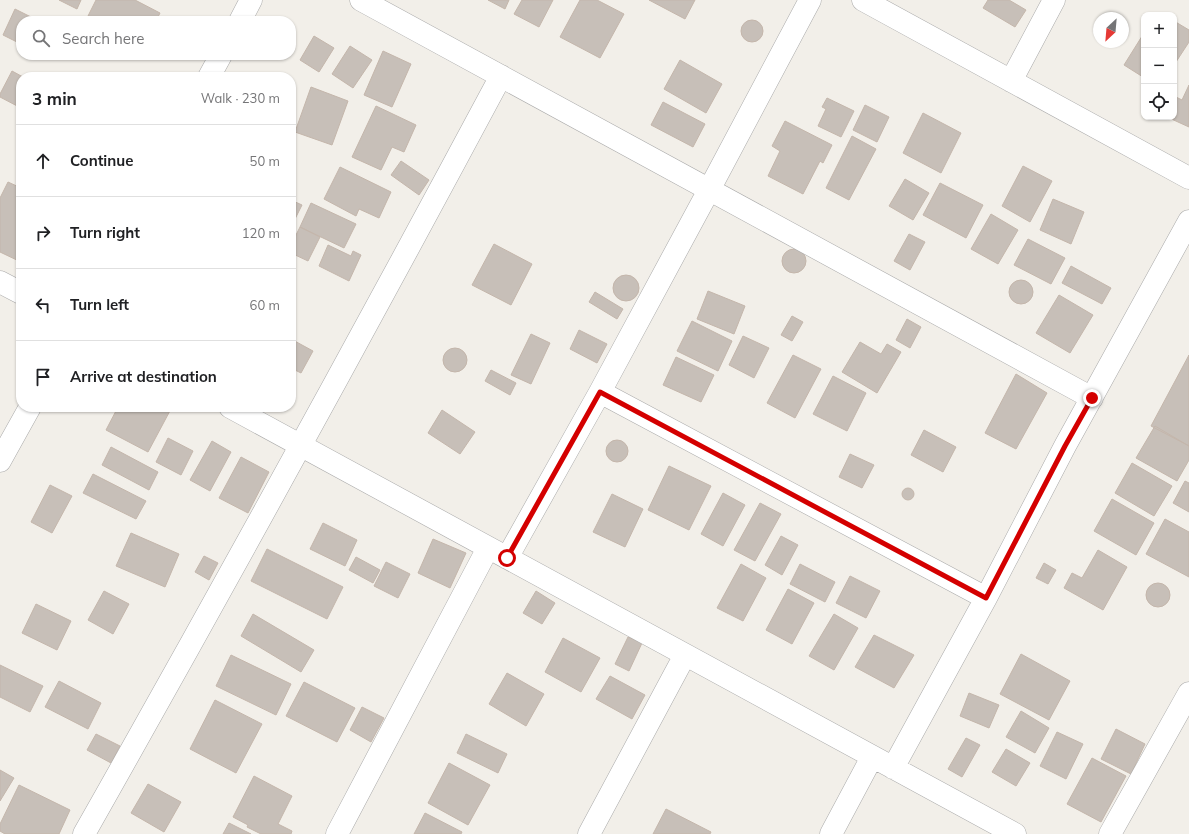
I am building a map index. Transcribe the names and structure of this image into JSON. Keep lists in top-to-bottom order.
{
  "north": "bottom left",
  "page": {
    "map_buttons": ["+", "−"],
    "search": "Search here",
    "heading": ["3 min", "Walk · 230 m"],
    "list": [
      ["Continue", "50 m"],
      ["Turn right", "120 m"],
      ["Turn left", "60 m"],
      "Arrive at destination"
    ]
  }
}
